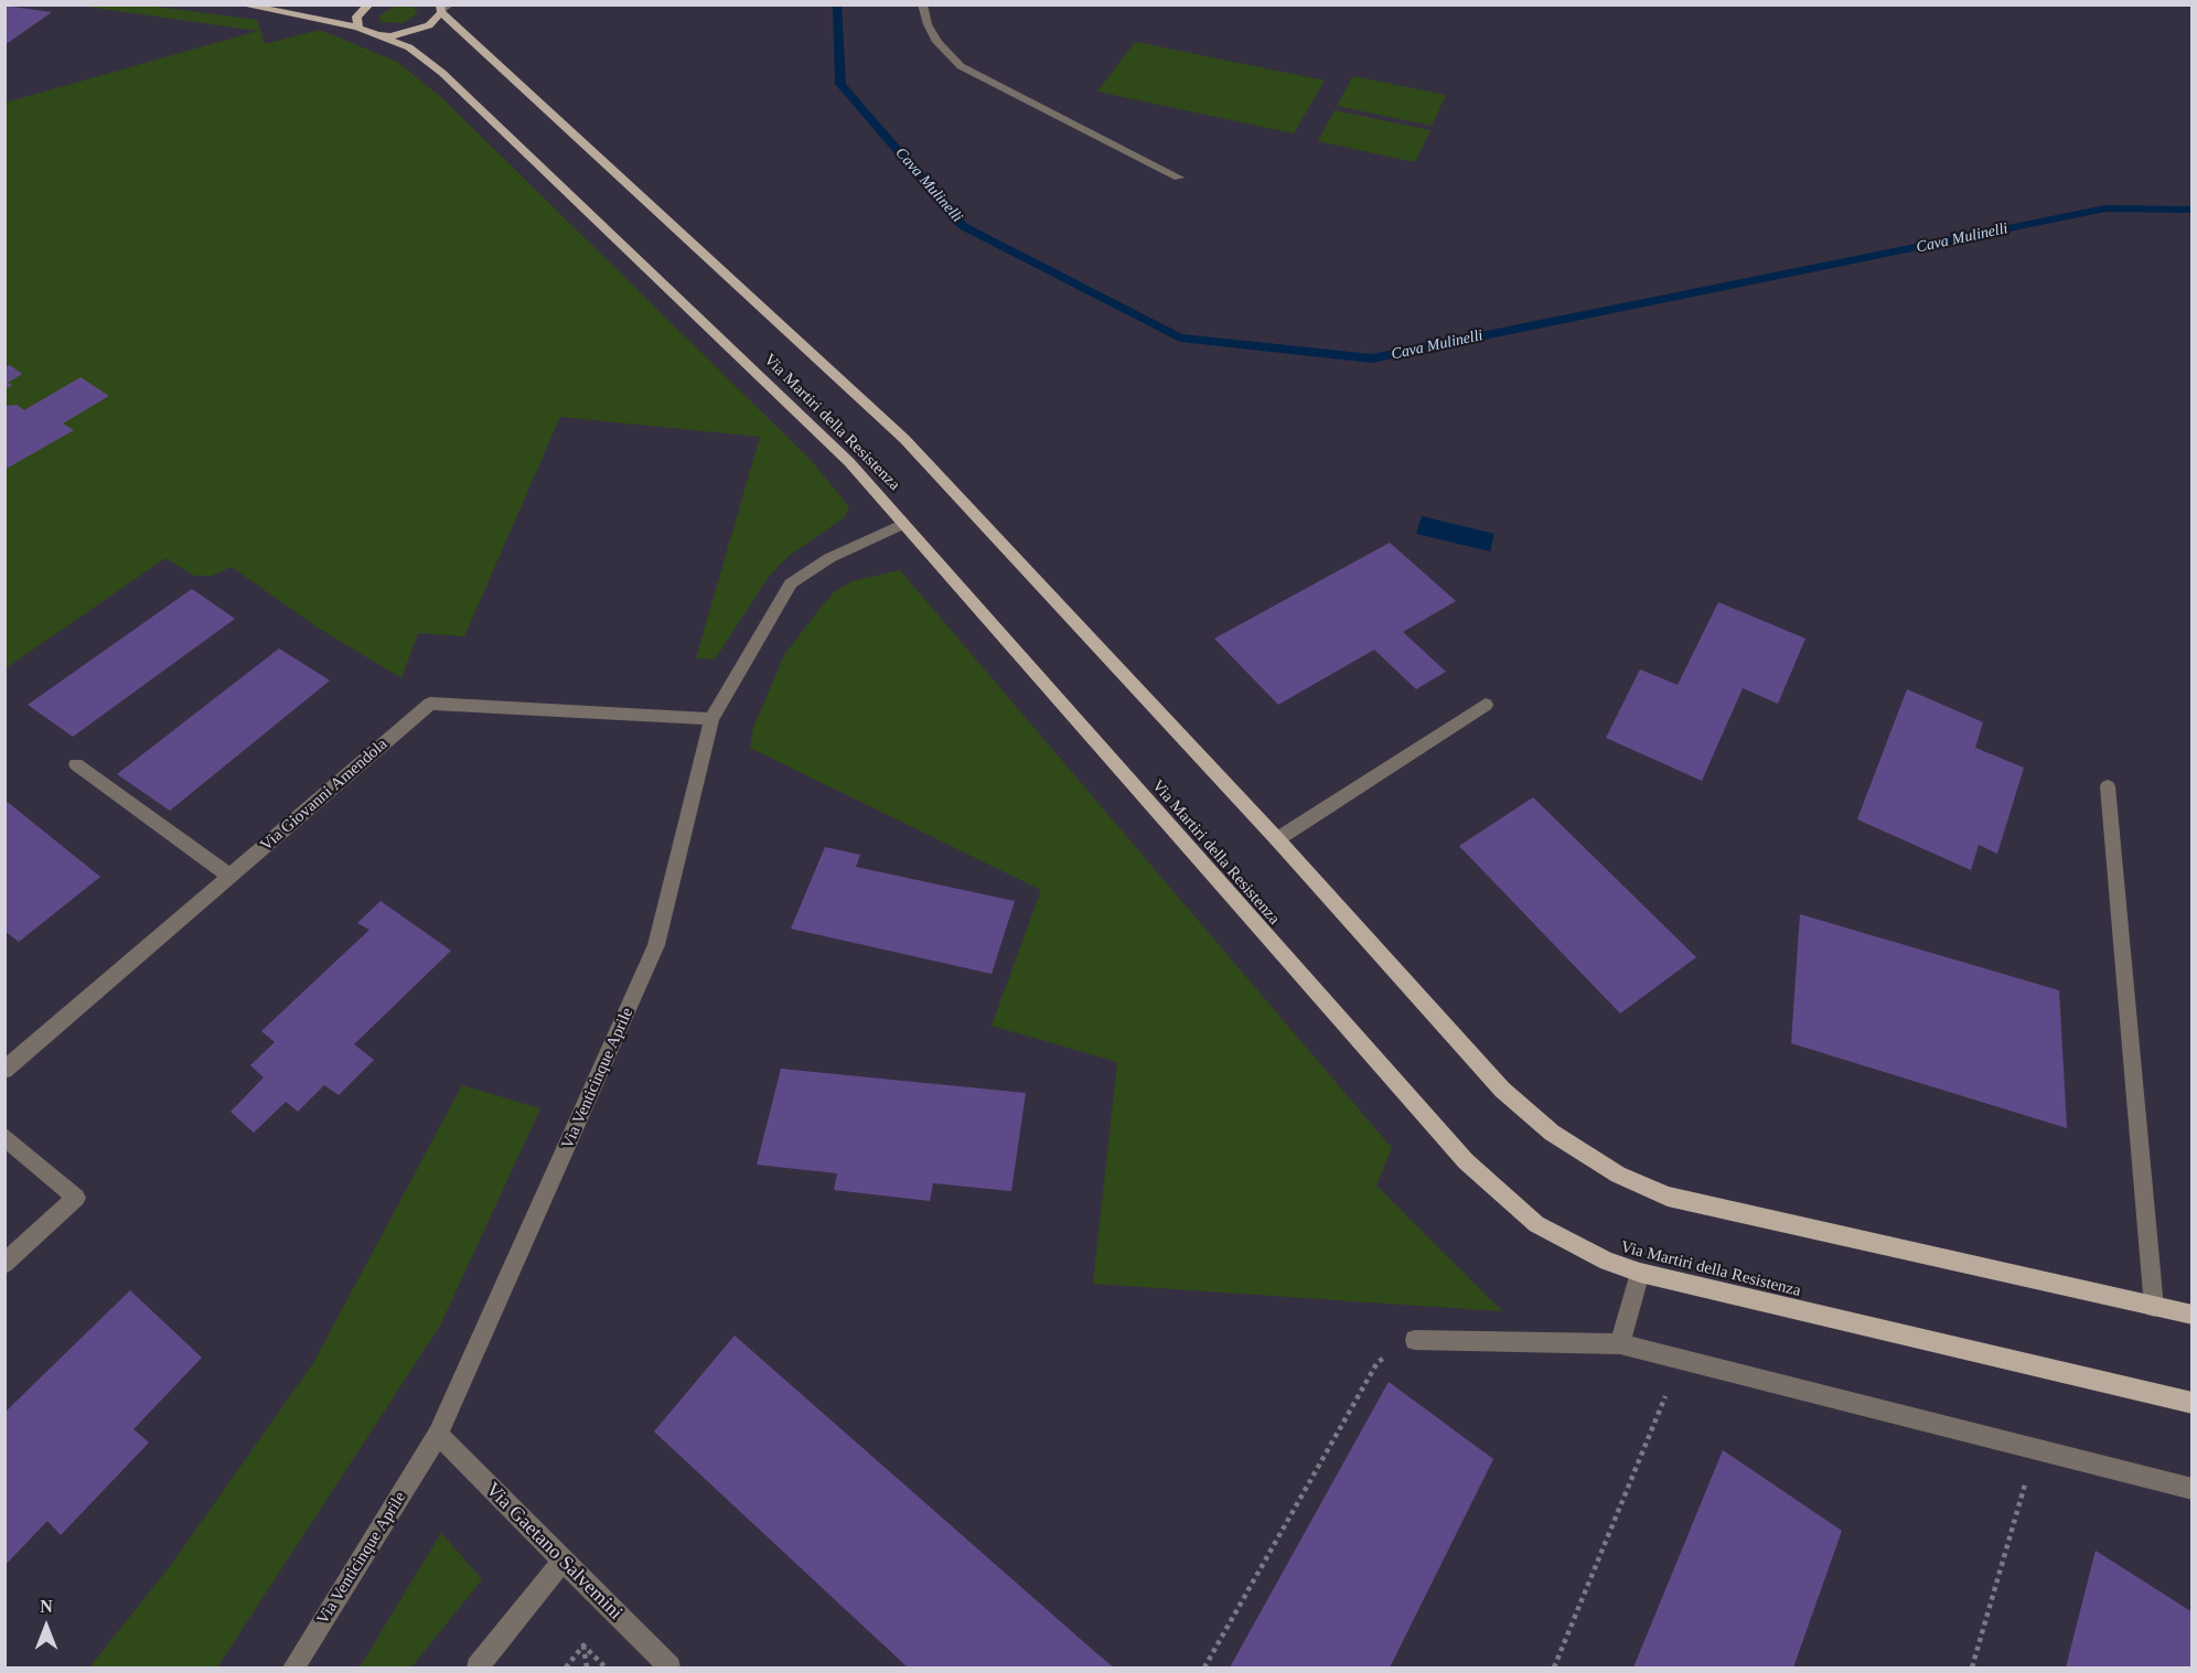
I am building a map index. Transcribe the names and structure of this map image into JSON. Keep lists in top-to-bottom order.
{
  "streets": {
    "main road": ["Via Martiri della Resistenza"],
    "street": ["Via Giovanni Amendola", "Via Venticinque Aprile", "Via Gaetano Salvemini"]
  },
  "crossings": [
    ["Via Martiri della Resistenza", "Via Venticinque Aprile"],
    ["Via Giovanni Amendola", "Via Venticinque Aprile"],
    ["Via Venticinque Aprile", "Via Gaetano Salvemini"]
  ],
  "water": ["Cava Mulinelli"],
  "north": "top"
}
